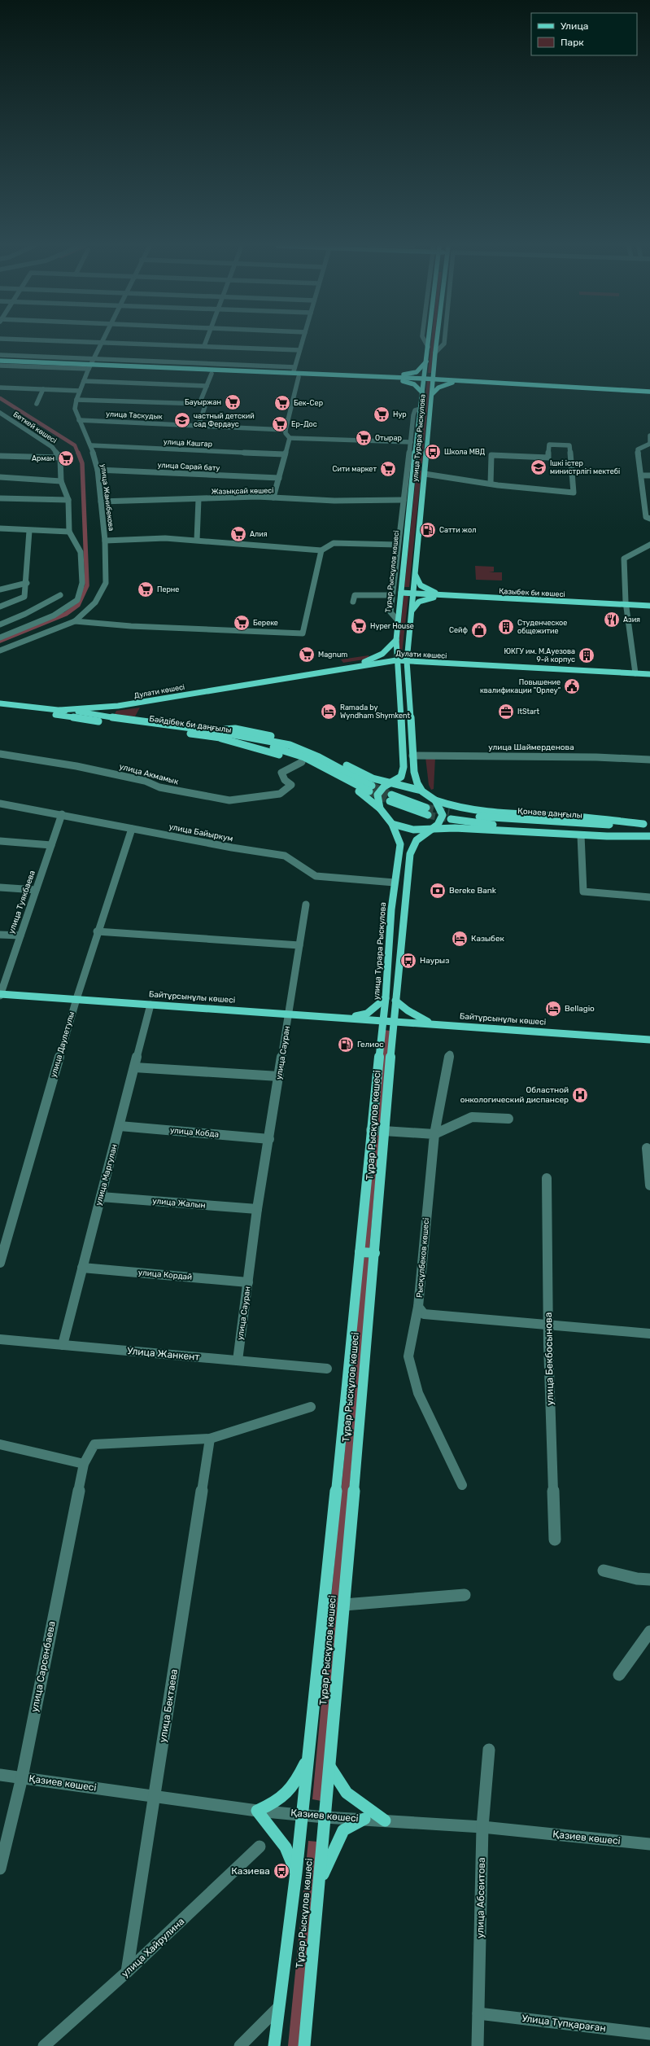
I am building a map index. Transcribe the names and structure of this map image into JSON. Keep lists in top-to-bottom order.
{
  "streets": {
    "main road": [
      "улица Турара Рыскулова",
      "Тұрар Рыскұлов көшесі",
      "Қазыбек би көшесі",
      "Дулати көшесі",
      "Бәйдібек би даңғылы",
      "Қонаев даңғылы",
      "Байтұрсынұлы көшесі"
    ],
    "street": [
      "улица Таскудык",
      "Беткей көшесі",
      "улица Кашгар",
      "улица Сарай бату",
      "Жазықсай көшесі",
      "улица Жанибекова",
      "улица Шаймерденова",
      "улица Акмамык",
      "улица Байыркум",
      "улица Туякбаева",
      "улица Даулетулы",
      "улица Сауран",
      "улица Кобда",
      "улица Маргулан",
      "улица Жалын",
      "Рысқұлбеков көшесі",
      "улица Кордай",
      "Улица Жанкент",
      "улица Бекбосынова",
      "улица Сарсенбаева",
      "улица Бектаева",
      "Қазиев көшесі",
      "улица Абсеитова",
      "улица Хайрулина",
      "Улица Түпқараған"
    ]
  },
  "crossings": [
    ["улица Таскудык", "улица Жанибекова"],
    ["улица Турара Рыскулова", "Тұрар Рыскұлов көшесі"],
    ["улица Турара Рыскулова", "Қазыбек би көшесі"],
    ["улица Турара Рыскулова", "улица Байыркум"],
    ["улица Турара Рыскулова", "Байтұрсынұлы көшесі"],
    ["улица Кашгар", "улица Жанибекова"],
    ["улица Сарай бату", "улица Жанибекова"],
    ["Жазықсай көшесі", "улица Жанибекова"],
    ["Тұрар Рыскұлов көшесі", "Қазыбек би көшесі"],
    ["Тұрар Рыскұлов көшесі", "Дулати көшесі"],
    ["Тұрар Рыскұлов көшесі", "улица Шаймерденова"],
    ["Тұрар Рыскұлов көшесі", "Байтұрсынұлы көшесі"],
    ["Тұрар Рыскұлов көшесі", "Қазиев көшесі"],
    ["Дулати көшесі", "Бәйдібек би даңғылы"],
    ["улица Байыркум", "улица Туякбаева"],
    ["улица Байыркум", "улица Даулетулы"],
    ["улица Туякбаева", "Байтұрсынұлы көшесі"],
    ["Байтұрсынұлы көшесі", "улица Даулетулы"],
    ["Байтұрсынұлы көшесі", "улица Сауран"],
    ["Байтұрсынұлы көшесі", "улица Маргулан"],
    ["улица Сауран", "улица Кобда"],
    ["улица Сауран", "улица Жалын"],
    ["улица Сауран", "улица Кордай"],
    ["улица Сауран", "Улица Жанкент"],
    ["улица Кобда", "улица Маргулан"],
    ["улица Маргулан", "улица Жалын"],
    ["улица Маргулан", "улица Кордай"],
    ["улица Маргулан", "Улица Жанкент"],
    ["Рысқұлбеков көшесі", "улица Бекбосынова"],
    ["улица Сарсенбаева", "улица Бектаева"],
    ["улица Сарсенбаева", "Қазиев көшесі"],
    ["улица Бектаева", "Қазиев көшесі"],
    ["улица Бектаева", "улица Хайрулина"],
    ["Қазиев көшесі", "улица Абсеитова"],
    ["улица Абсеитова", "Улица Түпқараған"]
  ],
  "places": {
    "supermarket": [
      "Бауыржан",
      "Бек-Сер",
      "Нур",
      "Ер-Дос",
      "Отырар",
      "Арман",
      "Сити маркет",
      "Алия",
      "Перне",
      "Береке",
      "Hyper House",
      "Magnum"
    ],
    "school or university": ["частный детский сад Фердаус", "Ішкі істер министрлігі мектебі"],
    "bus stop": ["Школа МВД", "Наурыз", "Казиева"],
    "fuel station": ["Сатти жол", "Гелиос"],
    "restaurant": ["Азия"],
    "building": ["Студенческое общежитие", "ЮКГУ им. М.Ауезова 9-й корпус"],
    "shop": ["Сейф"],
    "public building": ["Повышение квалификации \"Орлеу\""],
    "hotel": ["Ramada by Wyndham Shymkent", "Казыбек", "Bellagio"],
    "office": ["ItStart"],
    "bank": ["Bereke Bank"],
    "hospital": ["Областной онкологический диспансер"]
  },
  "legend": ["Улица", "Парк"]
}
